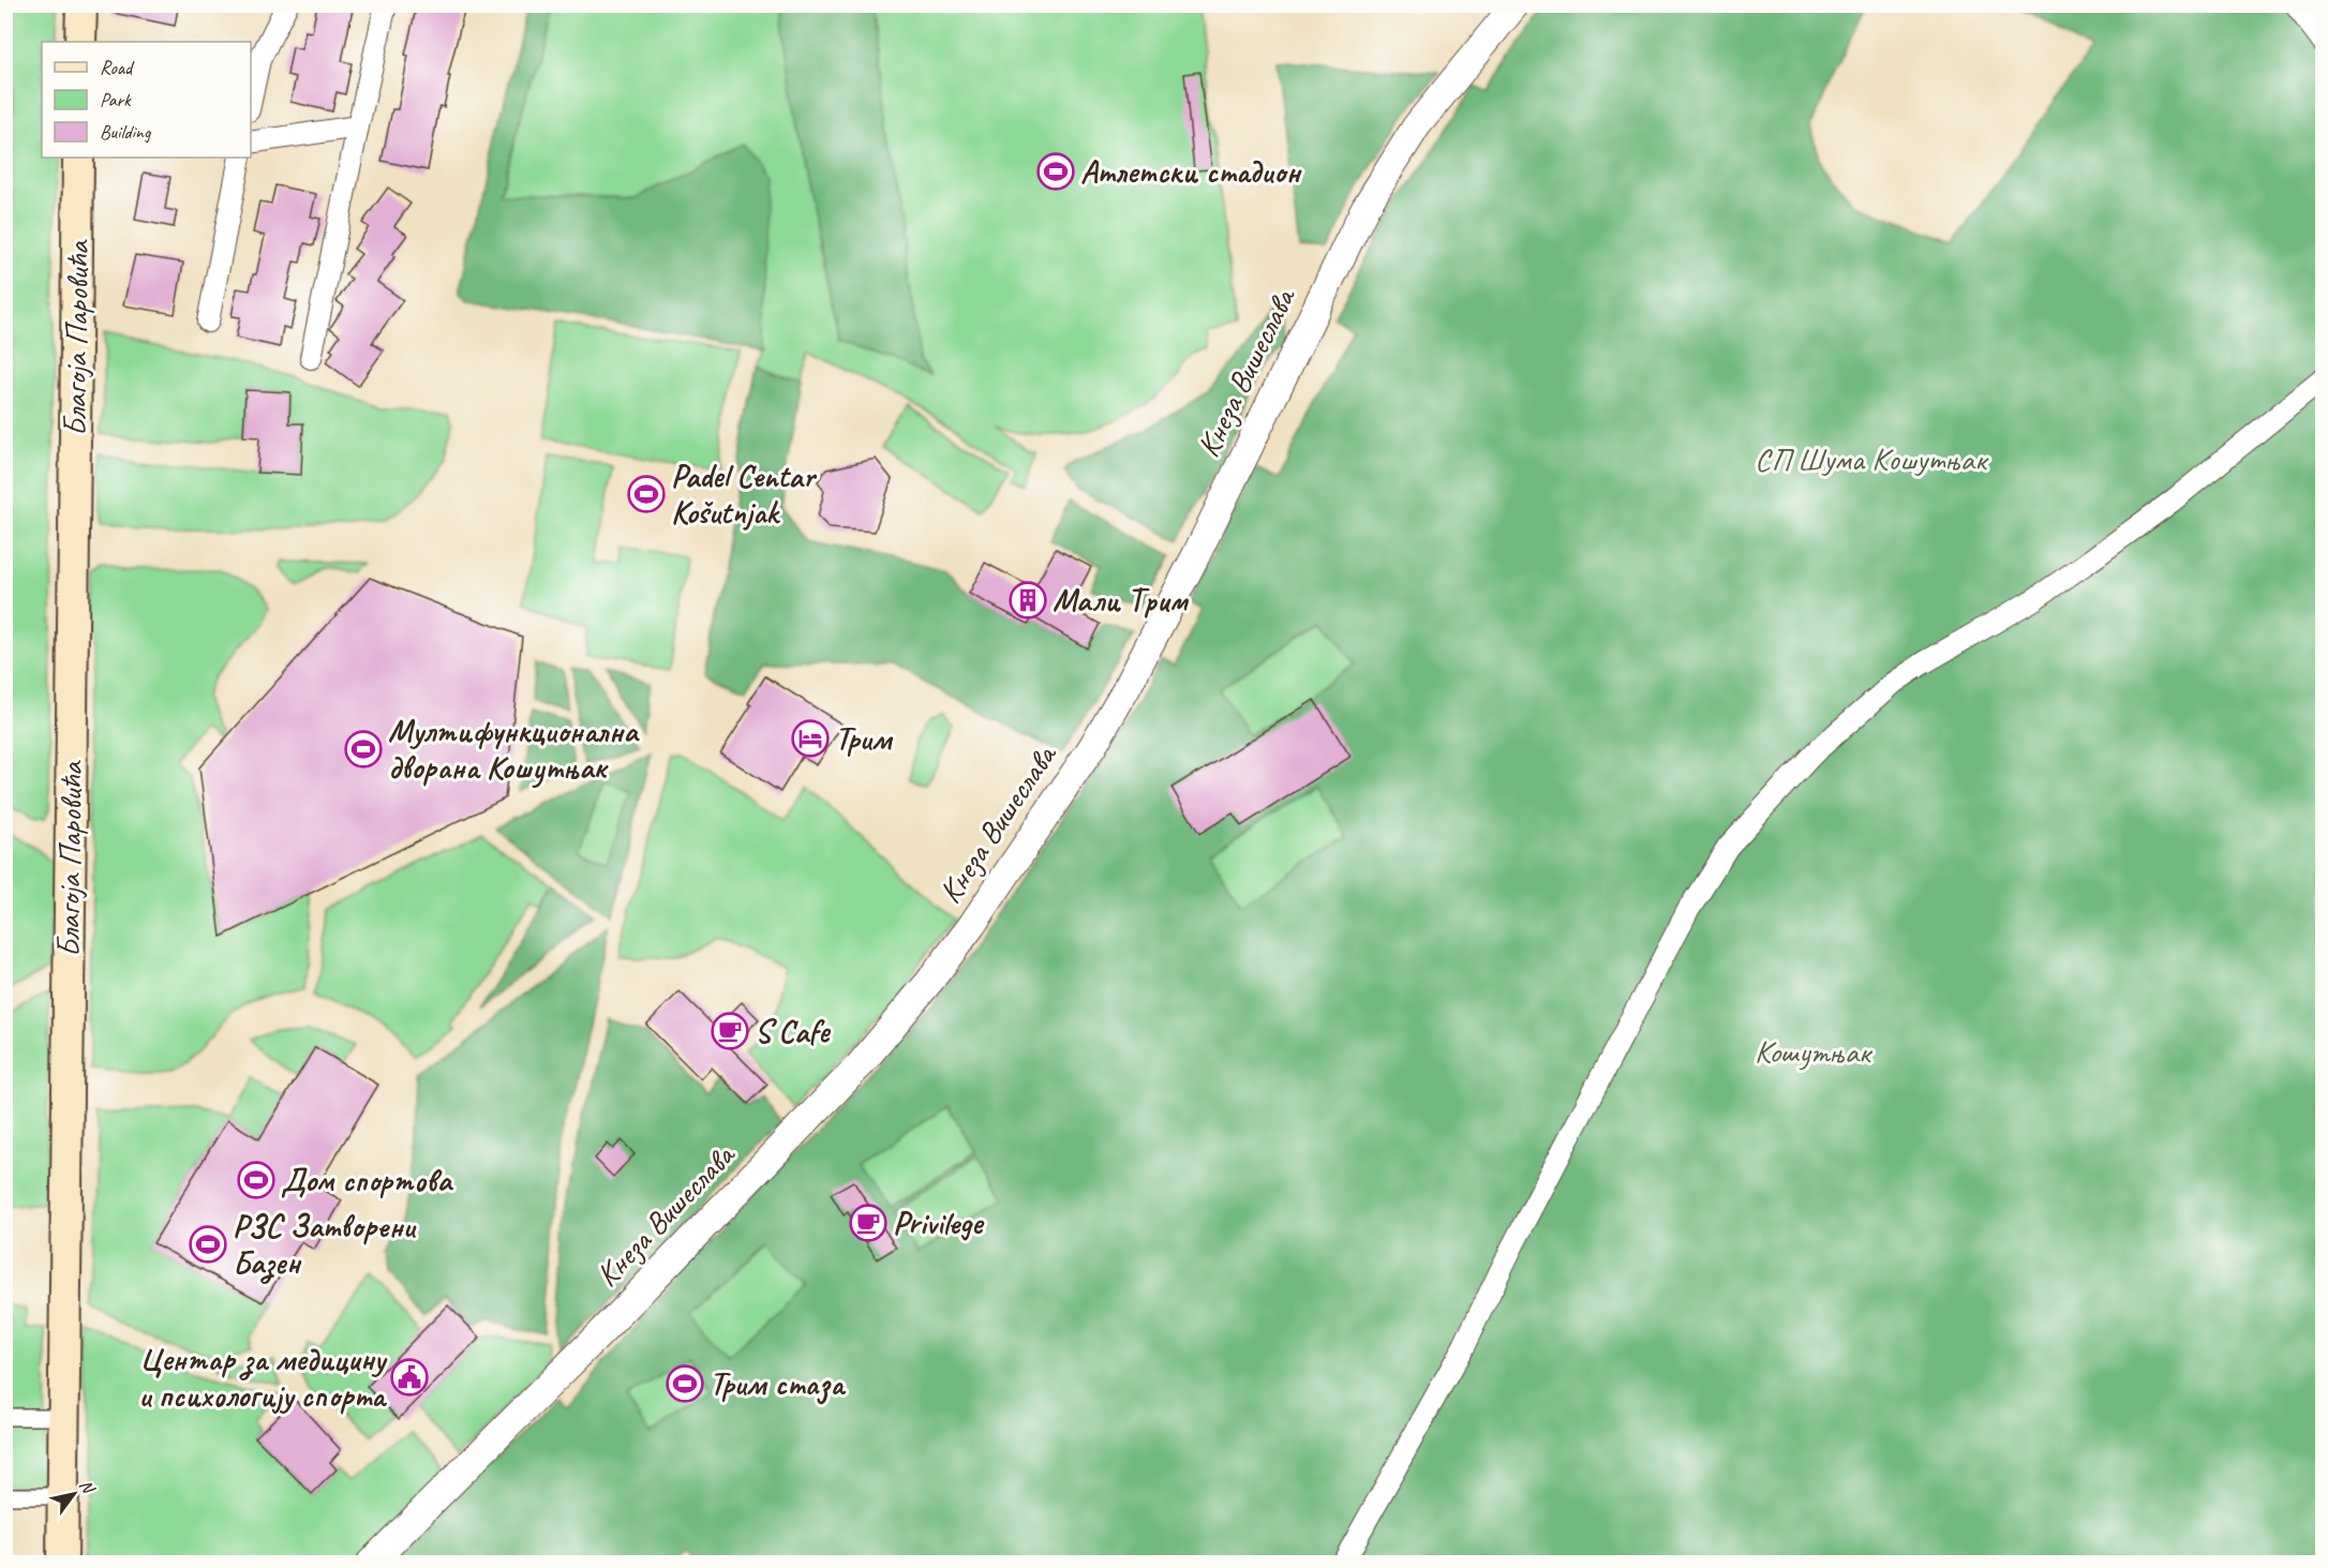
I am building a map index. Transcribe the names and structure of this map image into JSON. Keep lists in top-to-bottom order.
{
  "streets": {
    "main road": ["Благоја Паровића"],
    "street": ["Кнеза Вишеслава"]
  },
  "parks": ["СП Шума Кошутњак", "Кошутњак"],
  "places": {
    "sports": [
      "Атлетски стадион",
      "Padel Centar Košutnjak",
      "Мултифункционална дворана Кошутњак",
      "Дом спортова",
      "РЗС Затворени Базен",
      "Трим стаза"
    ],
    "building": ["Мали Трим"],
    "hotel": ["Трим"],
    "cafe": ["S Cafe", "Privilege"],
    "public building": ["Центар за медицину и психологију спорта"]
  },
  "legend": ["Road", "Park", "Building"],
  "north": "top right"
}
